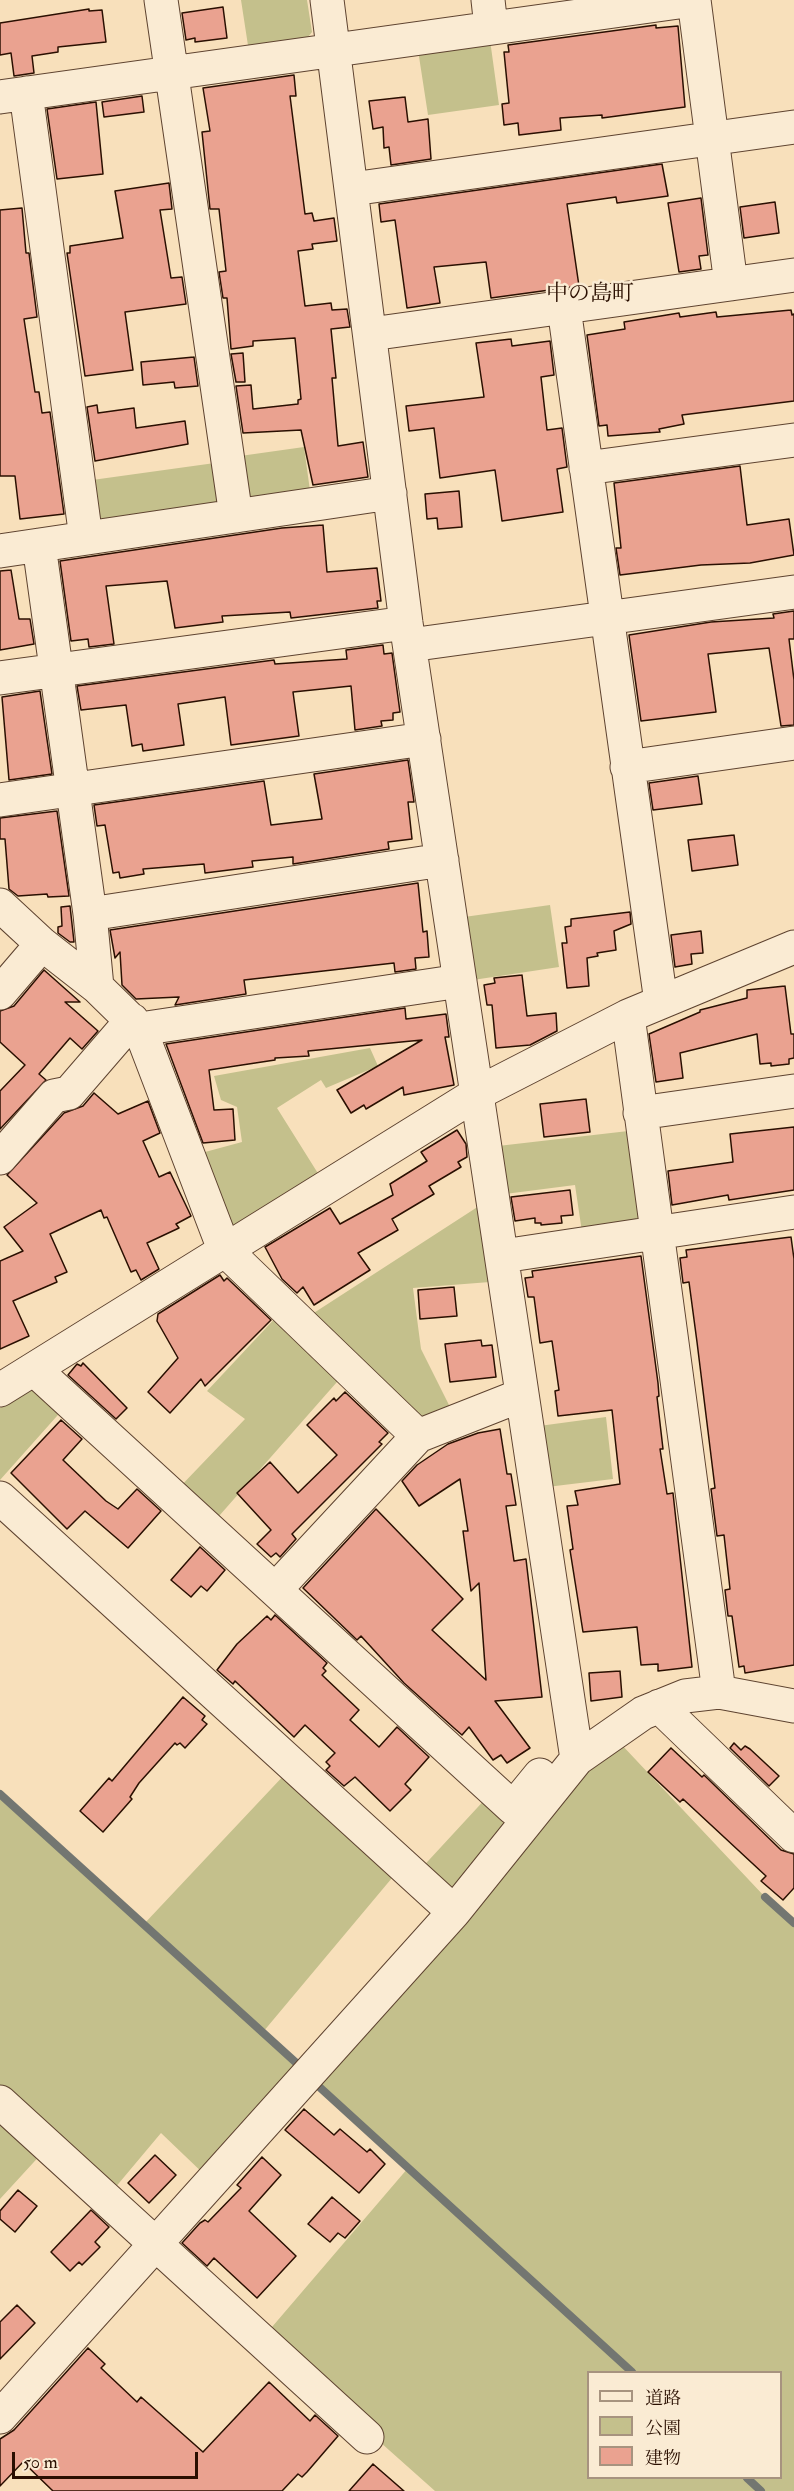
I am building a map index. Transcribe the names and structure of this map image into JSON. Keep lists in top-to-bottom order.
{
  "districts": ["中の島町"],
  "legend": ["道路", "公園", "建物"],
  "scale_bar": "50 m"
}
